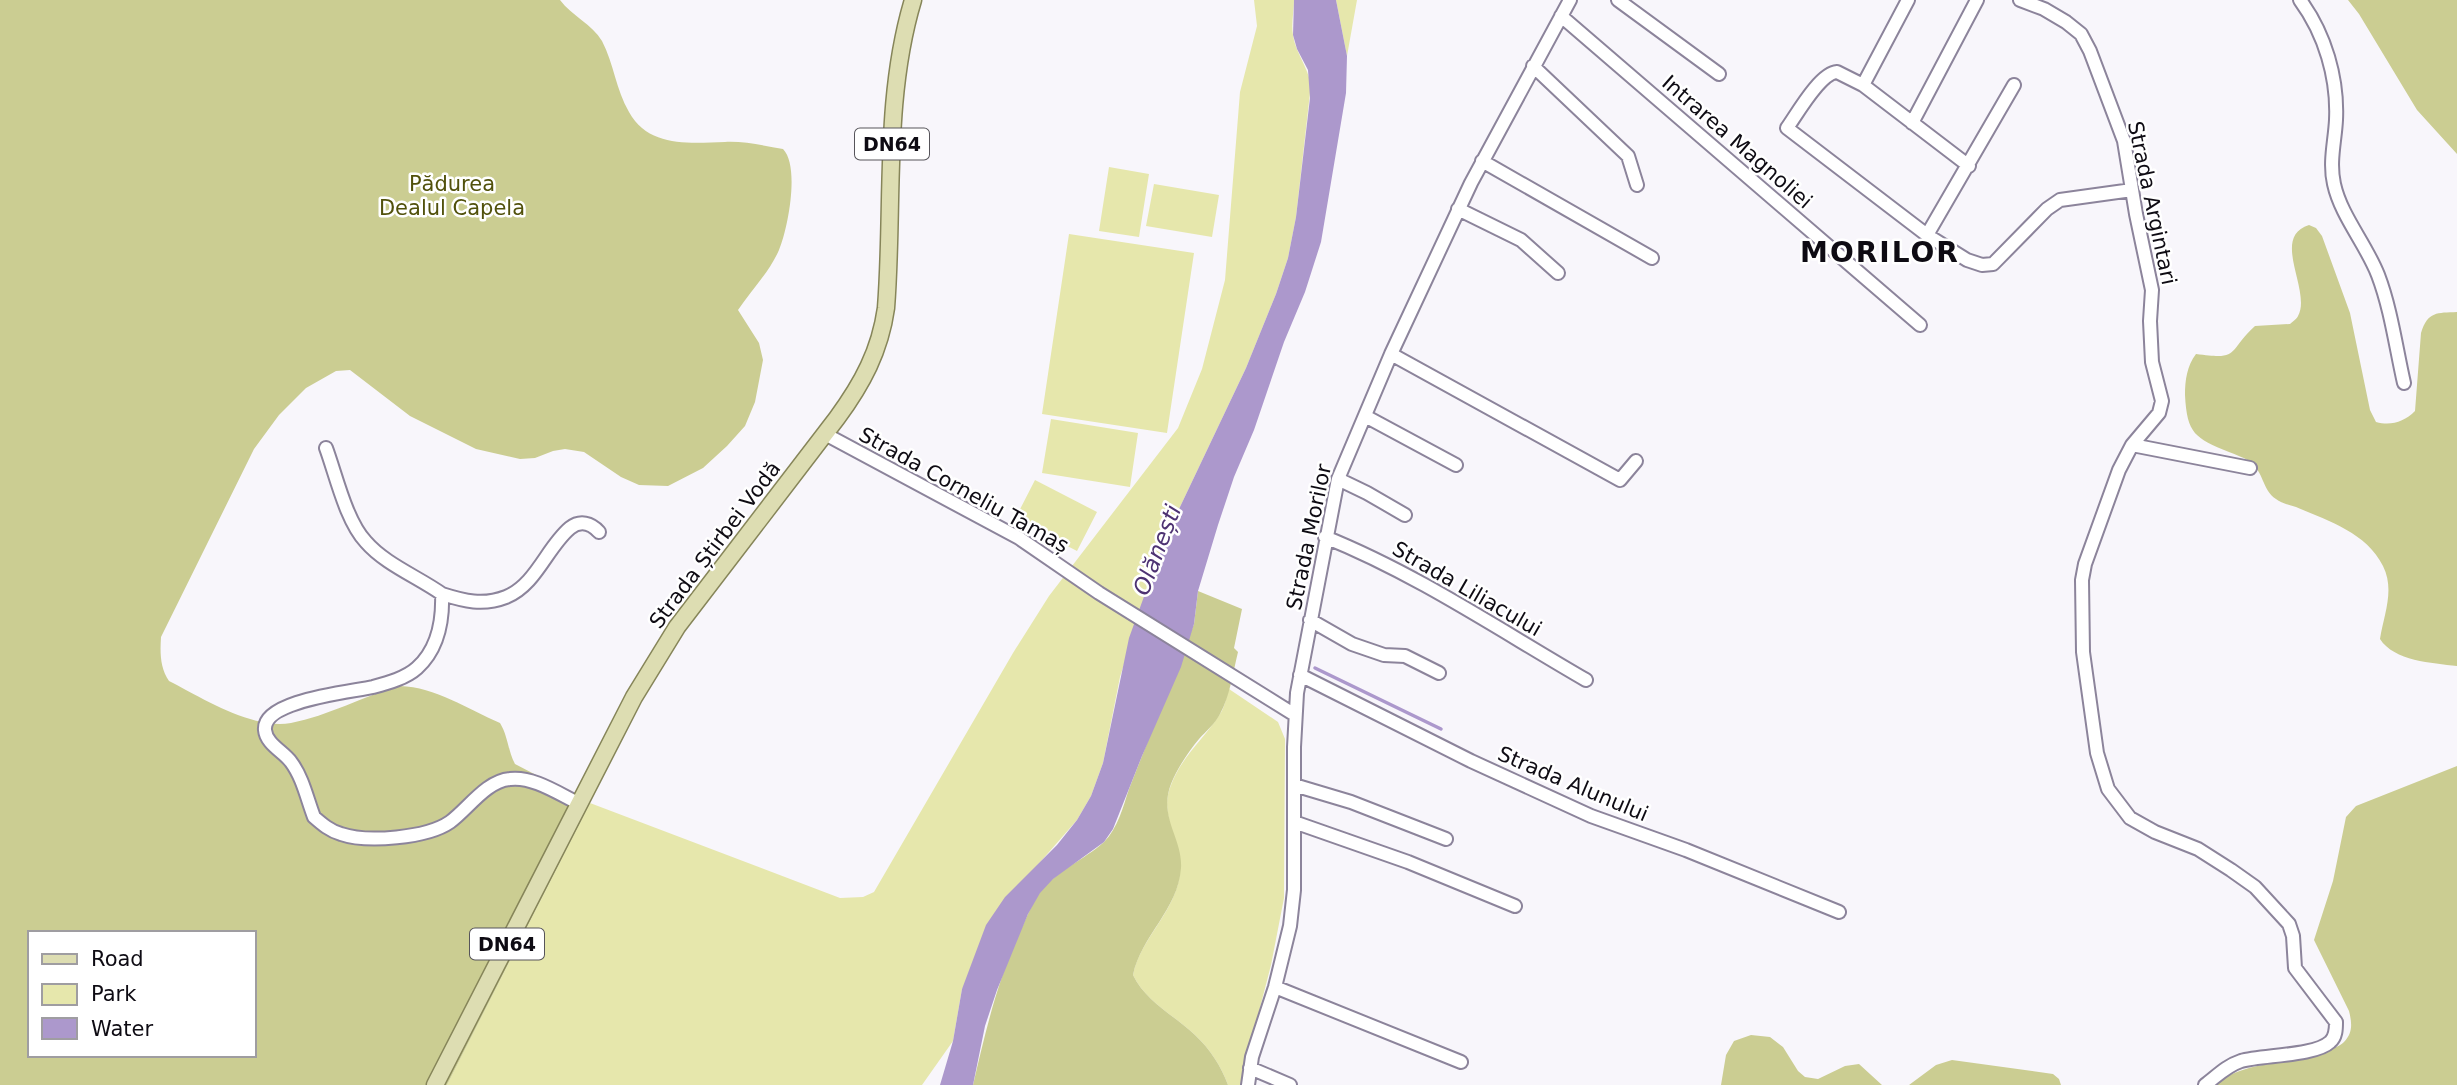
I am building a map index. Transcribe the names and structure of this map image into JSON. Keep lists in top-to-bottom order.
{
  "streets": {
    "main road": ["DN64", "Strada Știrbei Vodă"],
    "street": [
      "Intrarea Magnoliei",
      "Strada Argintari",
      "Strada Corneliu Tamaș",
      "Strada Morilor",
      "Strada Liliacului",
      "Strada Alunului"
    ]
  },
  "crossings": [
    ["Intrarea Magnoliei", "Strada Morilor"],
    ["Strada Corneliu Tamaș", "Strada Morilor"],
    ["Strada Corneliu Tamaș", "Strada Știrbei Vodă"],
    ["Strada Morilor", "Strada Liliacului"],
    ["Strada Morilor", "Strada Alunului"]
  ],
  "districts": ["MORILOR"],
  "water": ["Olănești"],
  "parks": ["Pădurea Dealul Capela"],
  "legend": ["Road", "Park", "Water"]
}
